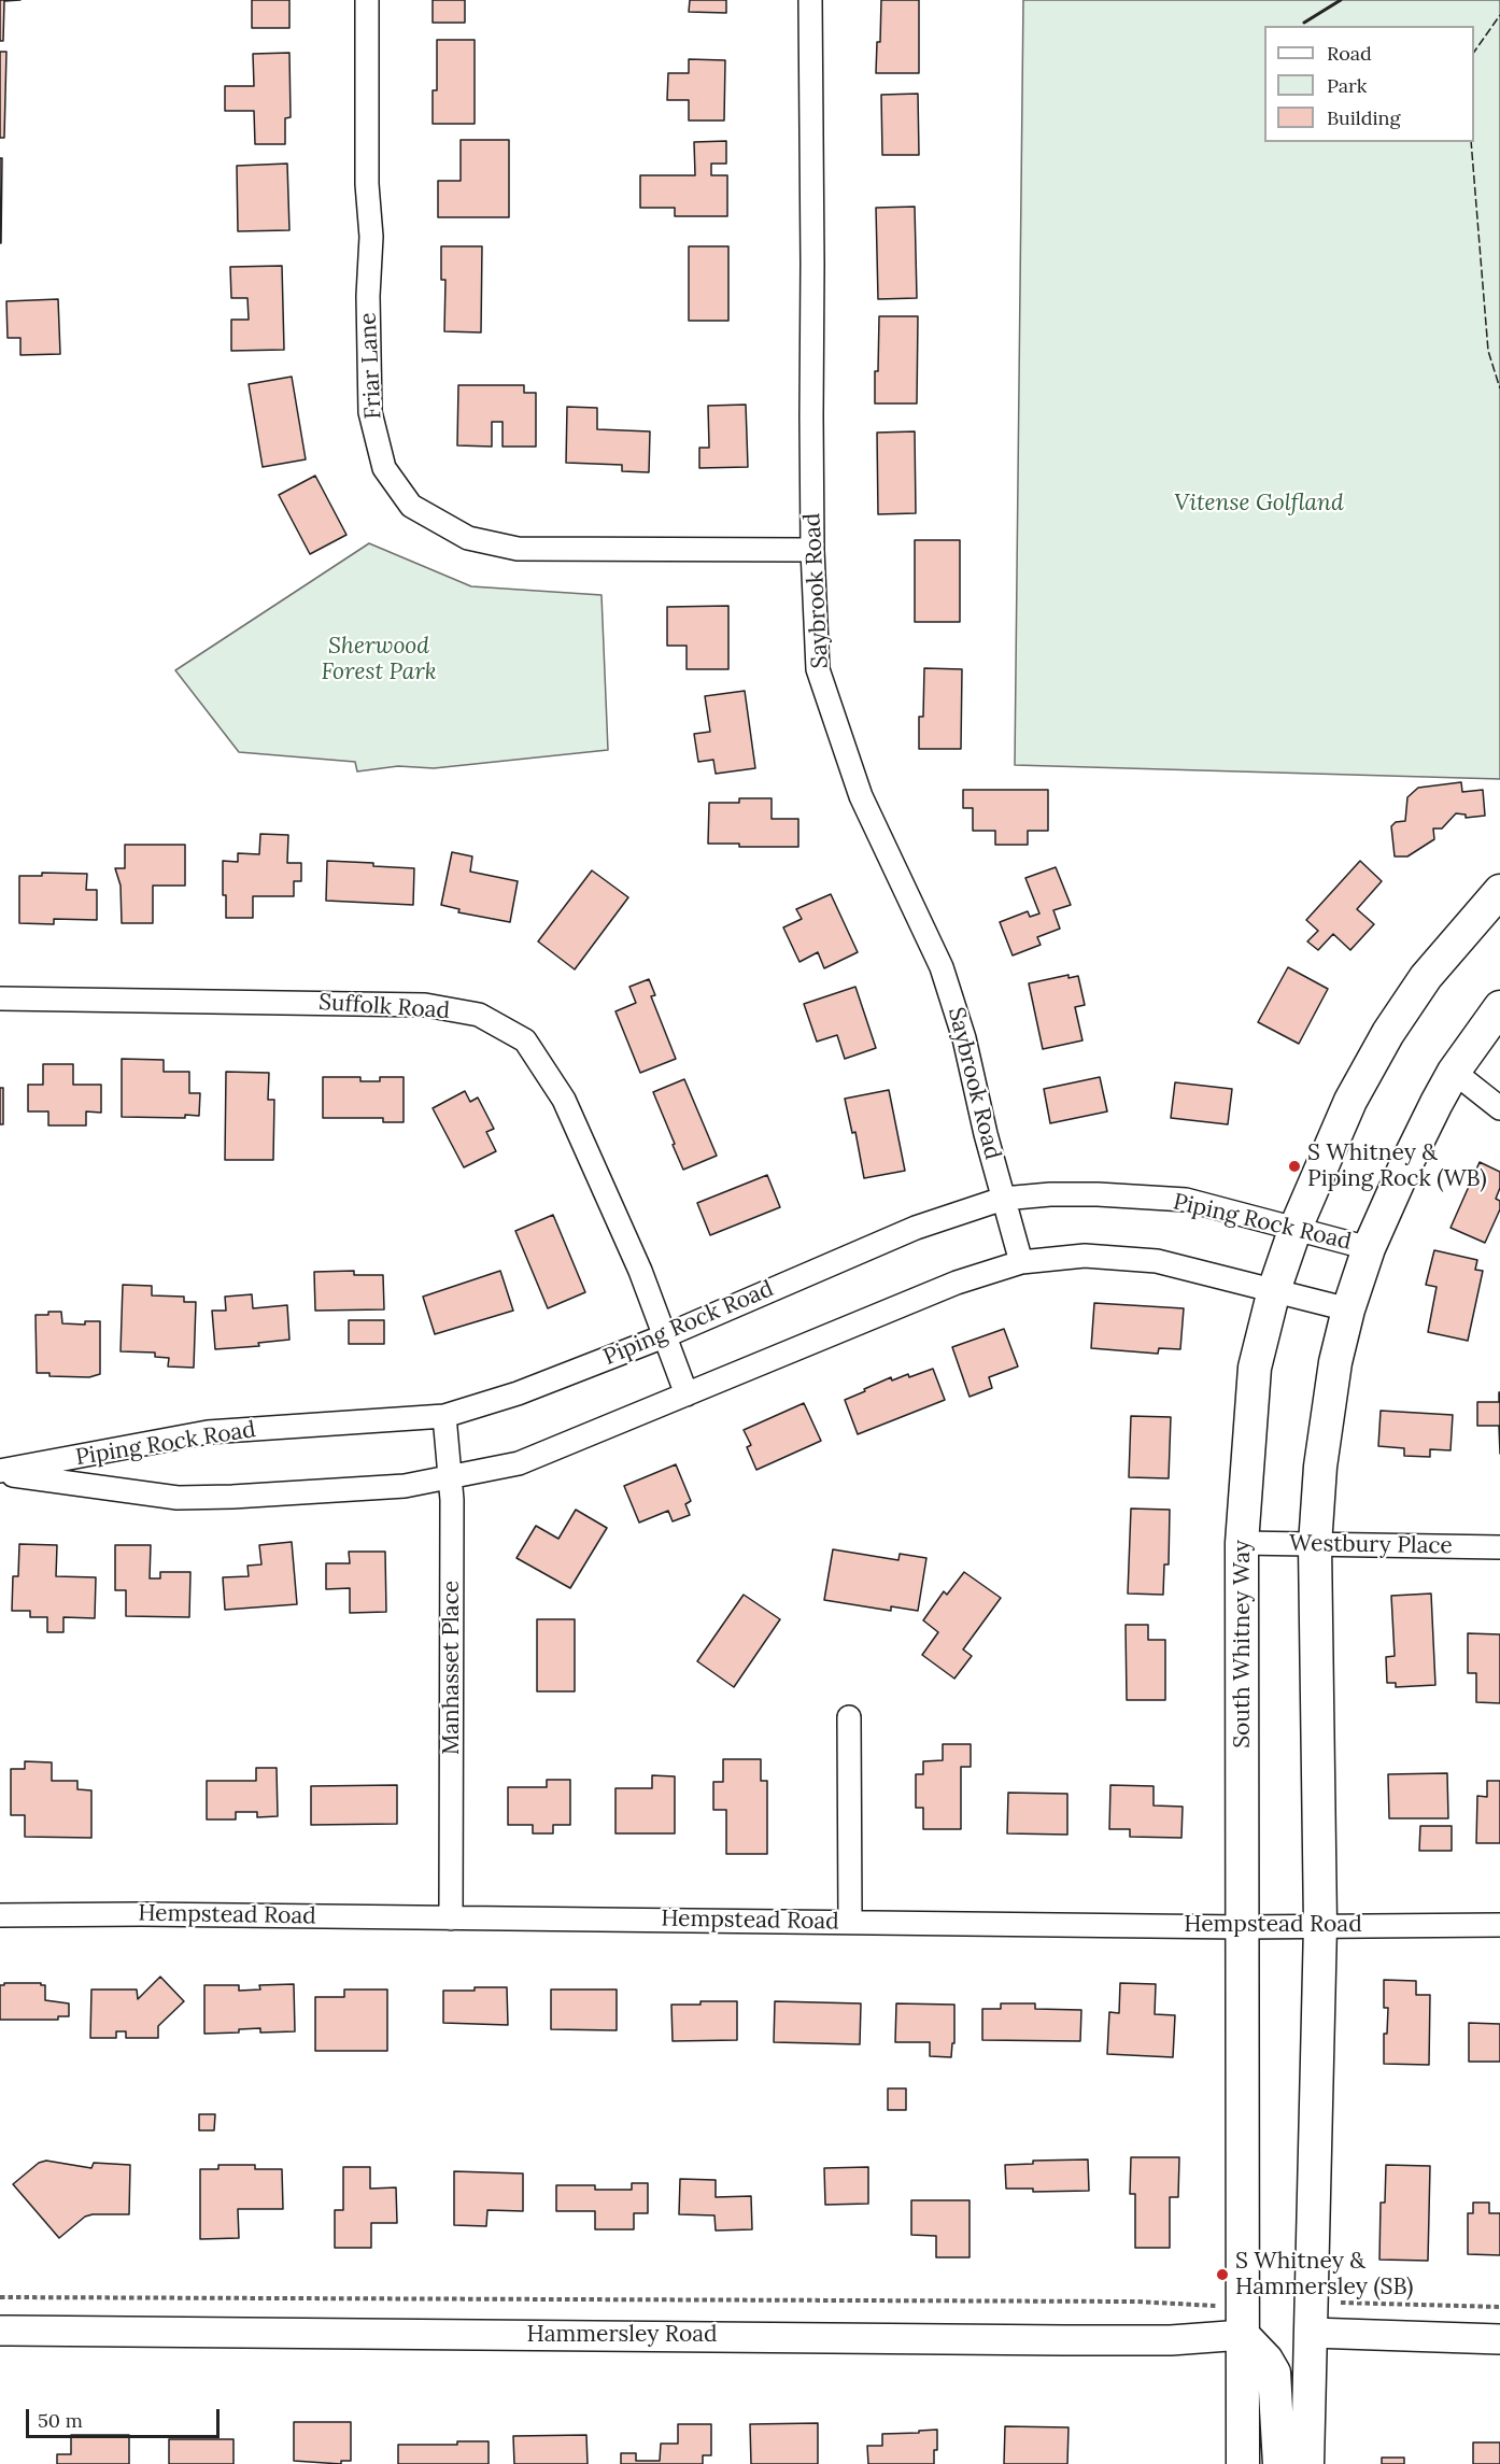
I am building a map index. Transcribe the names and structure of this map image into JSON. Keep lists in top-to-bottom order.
{
  "streets": {
    "main road": ["South Whitney Way"],
    "street": [
      "Friar Lane",
      "Saybrook Road",
      "Suffolk Road",
      "Piping Rock Road",
      "Westbury Place",
      "Manhasset Place",
      "Hempstead Road",
      "Hammersley Road"
    ]
  },
  "crossings": [
    ["Friar Lane", "Saybrook Road"],
    ["Saybrook Road", "Piping Rock Road"],
    ["Suffolk Road", "Piping Rock Road"],
    ["Piping Rock Road", "South Whitney Way"],
    ["Piping Rock Road", "Manhasset Place"],
    ["Westbury Place", "South Whitney Way"],
    ["South Whitney Way", "Hempstead Road"],
    ["South Whitney Way", "Hammersley Road"],
    ["Manhasset Place", "Hempstead Road"]
  ],
  "parks": ["Vitense Golfland", "Sherwood Forest Park"],
  "places": ["S Whitney & Piping Rock (WB)", "S Whitney & Hammersley (SB)"],
  "legend": ["Road", "Park", "Building"],
  "scale_bar": "50 m"
}
